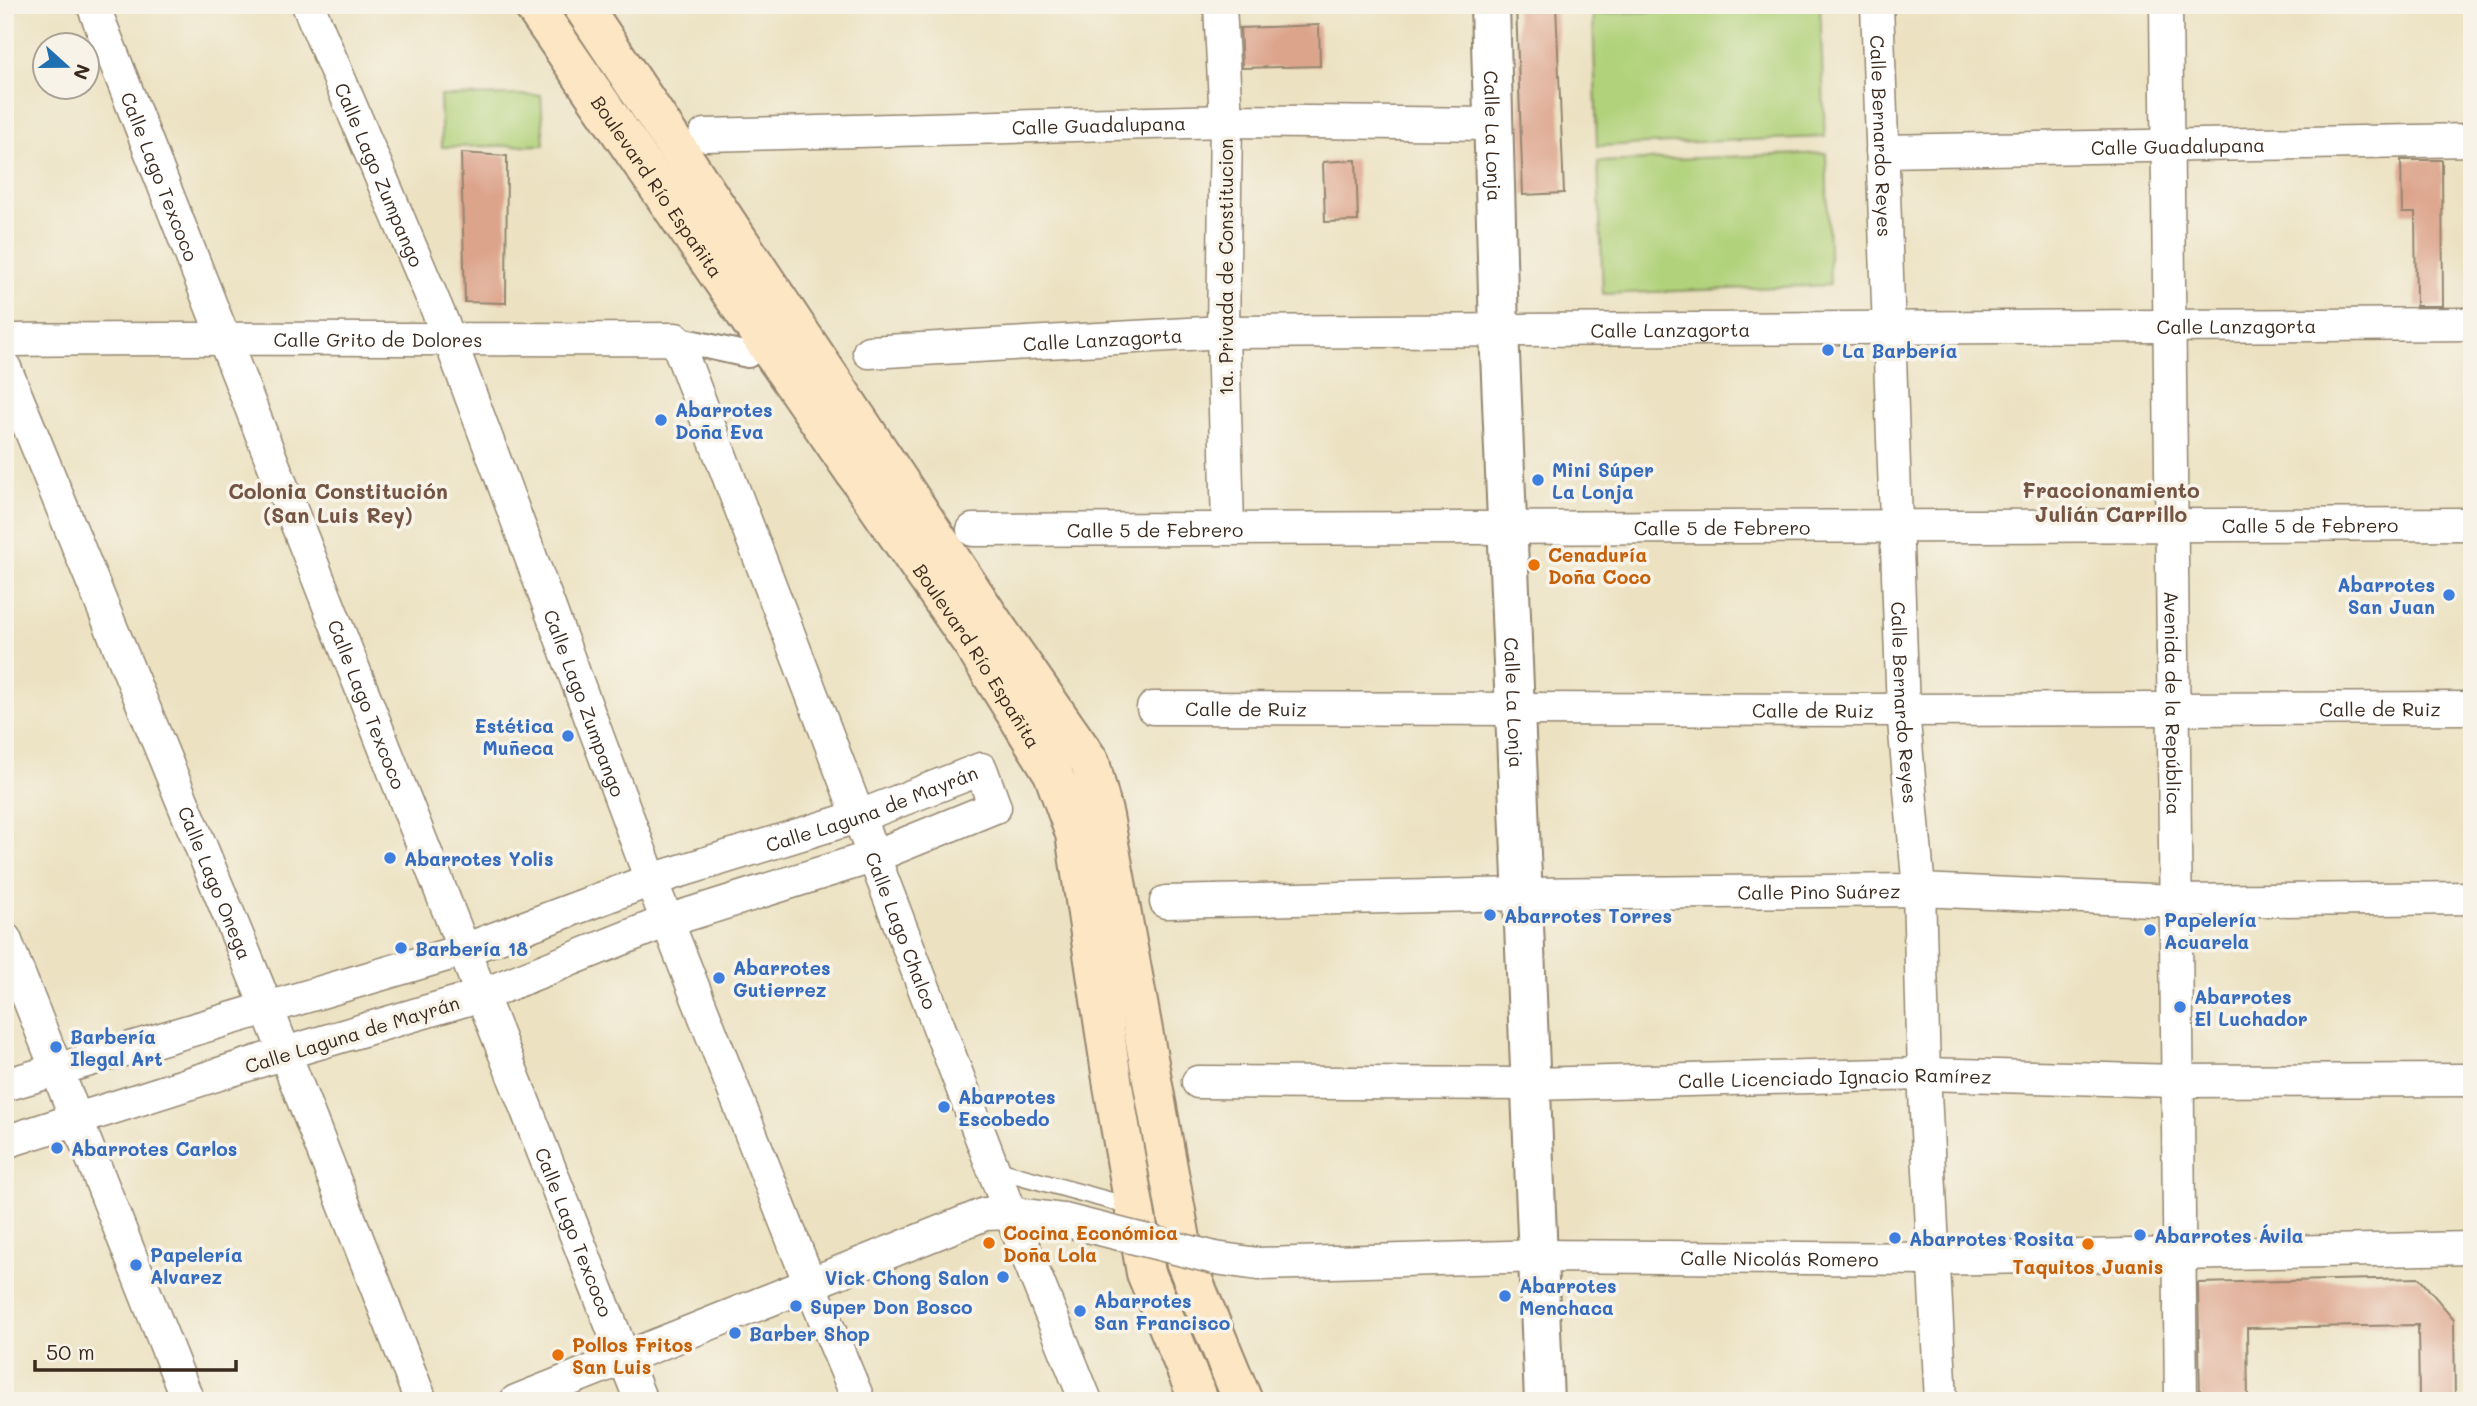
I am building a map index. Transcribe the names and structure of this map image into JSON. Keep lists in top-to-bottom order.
{
  "streets": {
    "main road": ["Boulevard Río Españita"],
    "street": [
      "Calle Guadalupana",
      "Calle La Lonja",
      "Calle Bernardo Reyes",
      "Calle Lago Zumpango",
      "Calle Lago Texcoco",
      "1a. Privada de Constitucion",
      "Calle Lanzagorta",
      "Calle Grito de Dolores",
      "Calle 5 de Febrero",
      "Avenida de la República",
      "Calle de Ruiz",
      "Calle Laguna de Mayrán",
      "Calle Lago Onega",
      "Calle Pino Suárez",
      "Calle Lago Chalco",
      "Calle Licenciado Ignacio Ramírez",
      "Calle Nicolás Romero"
    ]
  },
  "crossings": [
    ["Calle Guadalupana", "Calle La Lonja"],
    ["Calle Guadalupana", "Calle Bernardo Reyes"],
    ["Calle Guadalupana", "1a. Privada de Constitucion"],
    ["Calle Guadalupana", "Avenida de la República"],
    ["Calle La Lonja", "Calle Lanzagorta"],
    ["Calle La Lonja", "Calle 5 de Febrero"],
    ["Calle La Lonja", "Calle de Ruiz"],
    ["Calle La Lonja", "Calle Pino Suárez"],
    ["Calle La Lonja", "Calle Licenciado Ignacio Ramírez"],
    ["Calle La Lonja", "Calle Nicolás Romero"],
    ["Calle Bernardo Reyes", "Calle Lanzagorta"],
    ["Calle Bernardo Reyes", "Calle 5 de Febrero"],
    ["Calle Bernardo Reyes", "Calle de Ruiz"],
    ["Calle Bernardo Reyes", "Calle Pino Suárez"],
    ["Calle Bernardo Reyes", "Calle Licenciado Ignacio Ramírez"],
    ["Calle Bernardo Reyes", "Calle Nicolás Romero"],
    ["Calle Lago Zumpango", "Calle Grito de Dolores"],
    ["Calle Lago Zumpango", "Calle Laguna de Mayrán"],
    ["Calle Lago Zumpango", "Calle Nicolás Romero"],
    ["Calle Lago Texcoco", "Calle Grito de Dolores"],
    ["Calle Lago Texcoco", "Calle Laguna de Mayrán"],
    ["Calle Lago Texcoco", "Calle Nicolás Romero"],
    ["1a. Privada de Constitucion", "Calle Lanzagorta"],
    ["1a. Privada de Constitucion", "Calle 5 de Febrero"],
    ["Calle Lanzagorta", "Avenida de la República"],
    ["Calle Grito de Dolores", "Calle Lago Chalco"],
    ["Calle 5 de Febrero", "Avenida de la República"],
    ["Avenida de la República", "Calle de Ruiz"],
    ["Avenida de la República", "Calle Pino Suárez"],
    ["Avenida de la República", "Calle Licenciado Ignacio Ramírez"],
    ["Avenida de la República", "Calle Nicolás Romero"],
    ["Calle Laguna de Mayrán", "Calle Lago Onega"],
    ["Calle Laguna de Mayrán", "Calle Lago Chalco"],
    ["Calle Lago Chalco", "Calle Nicolás Romero"]
  ],
  "districts": ["Fraccionamiento Julián Carrillo", "Colonia Constitución (San Luis Rey)"],
  "places": [
    "La Barbería",
    "Abarrotes Doña Eva",
    "Mini Súper La Lonja",
    "Cenaduría Doña Coco",
    "Abarrotes San Juan",
    "Estética Muñeca",
    "Abarrotes Yolis",
    "Abarrotes Torres",
    "Papelería Acuarela",
    "Barbería 18",
    "Abarrotes Gutierrez",
    "Abarrotes El Luchador",
    "Barbería Ilegal Art",
    "Abarrotes Escobedo",
    "Abarrotes Carlos",
    "Abarrotes Ávila",
    "Abarrotes Rosita",
    "Cocina Económica Doña Lola",
    "Taquitos Juanis",
    "Papelería Alvarez",
    "Vick Chong Salon",
    "Abarrotes Menchaca",
    "Super Don Bosco",
    "Abarrotes San Francisco",
    "Barber Shop",
    "Pollos Fritos San Luis"
  ],
  "scale_bar": "50 m",
  "north": "right"
}
